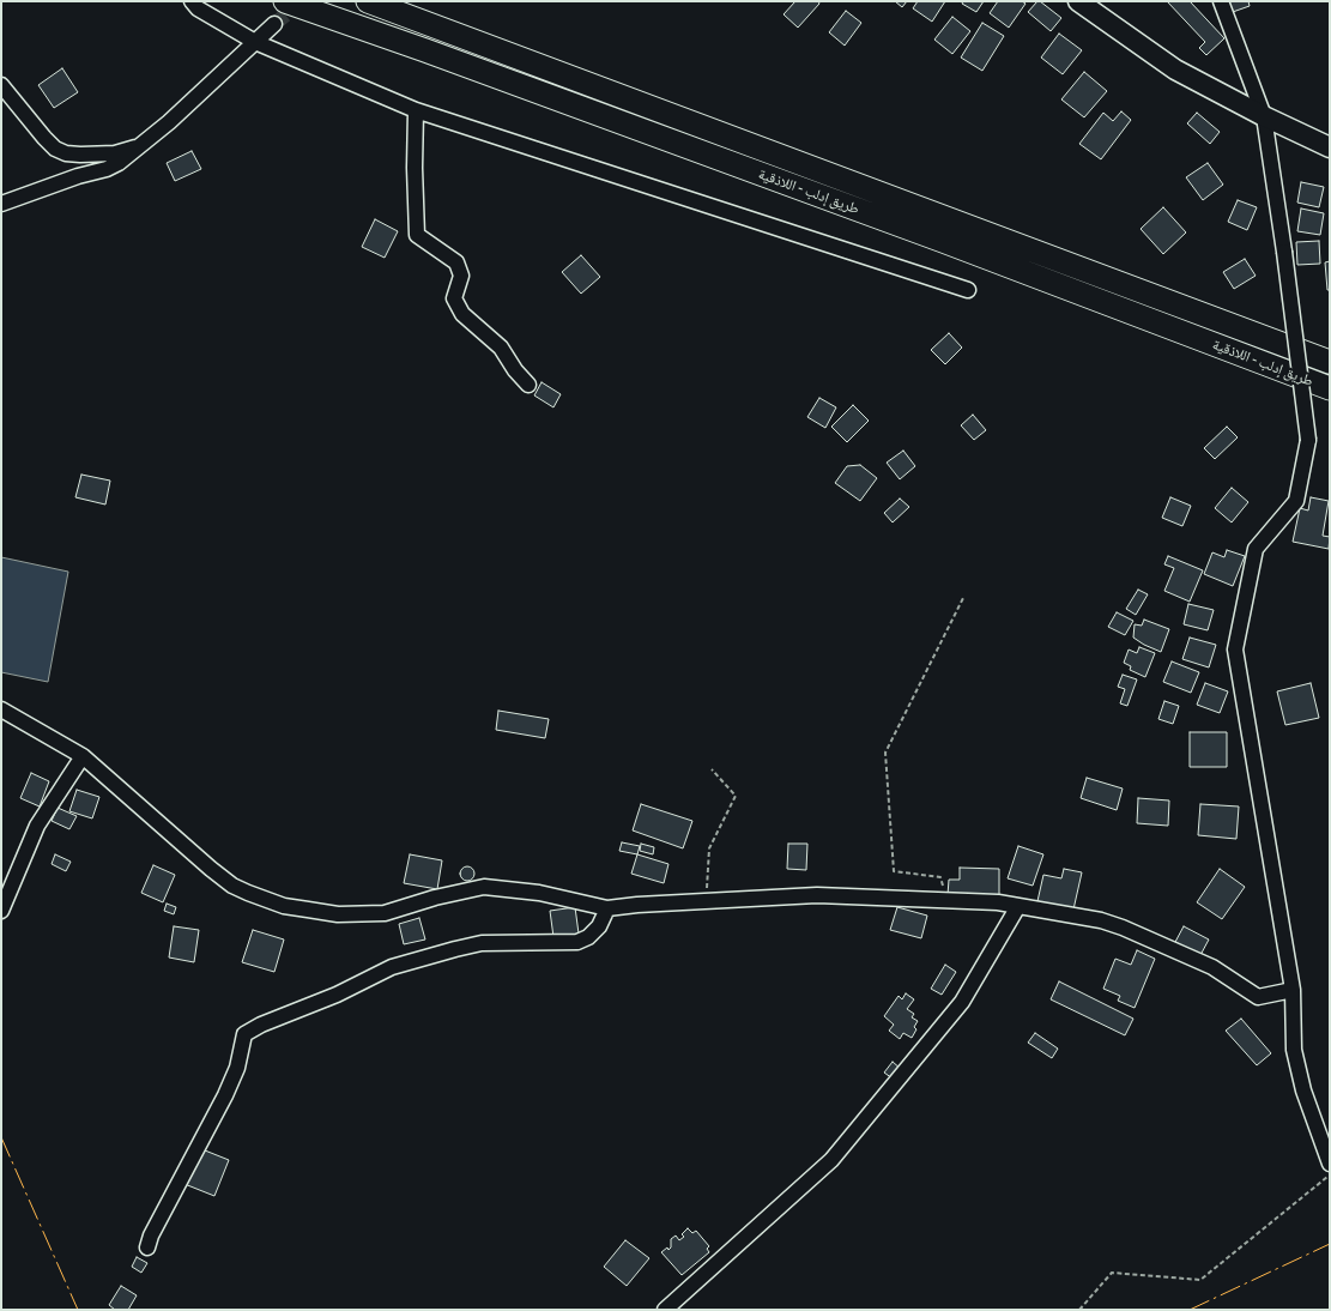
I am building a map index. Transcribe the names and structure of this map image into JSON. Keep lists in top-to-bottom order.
{
  "streets": {
    "highway": ["طريق إدلب - اللاذقية"]
  }
}
